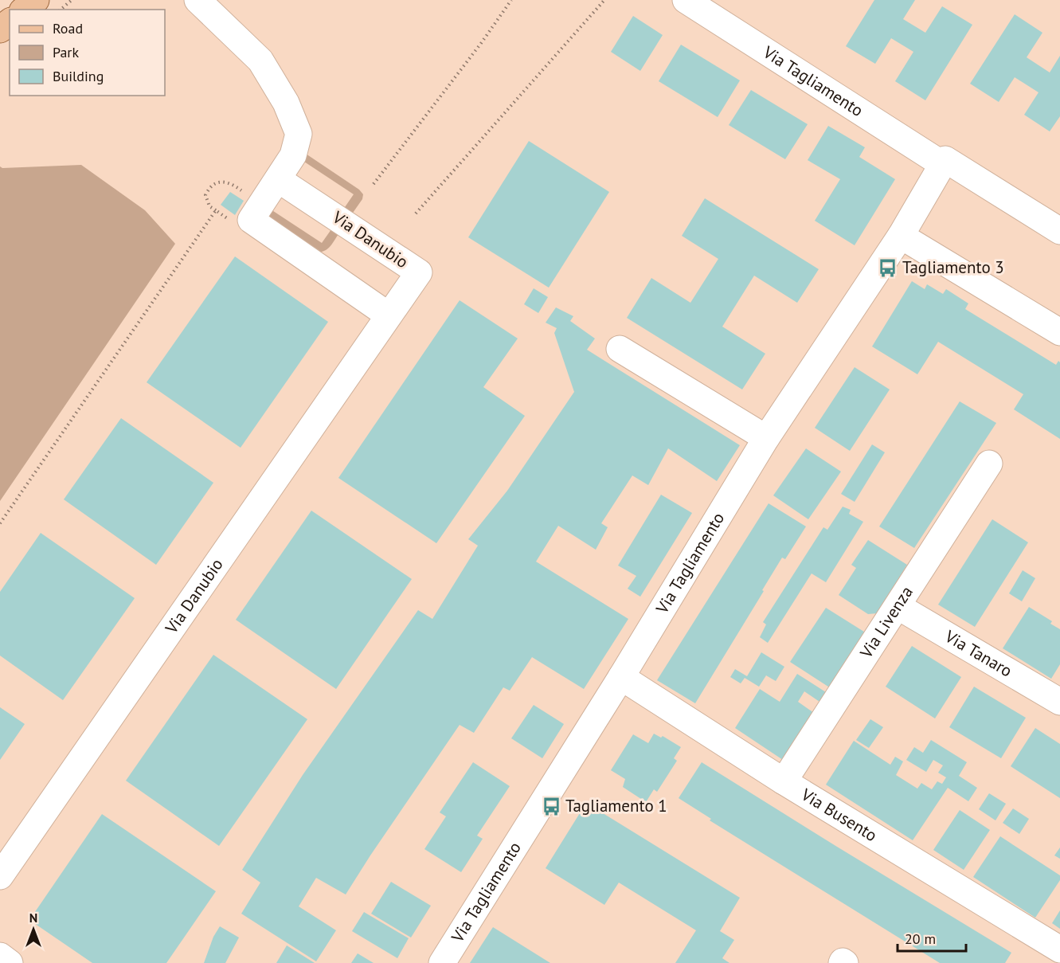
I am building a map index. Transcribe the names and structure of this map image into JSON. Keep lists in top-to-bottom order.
{
  "streets": {
    "street": [
      "Via Tagliamento",
      "Via Danubio",
      "Via Livenza",
      "Via Tanaro",
      "Via Busento"
    ]
  },
  "crossings": [
    ["Via Tagliamento", "Via Busento"],
    ["Via Livenza", "Via Tanaro"],
    ["Via Livenza", "Via Busento"]
  ],
  "places": {
    "bus stop": ["Tagliamento 3", "Tagliamento 1"]
  },
  "legend": ["Road", "Park", "Building"],
  "scale_bar": "20 m",
  "north": "top"
}
